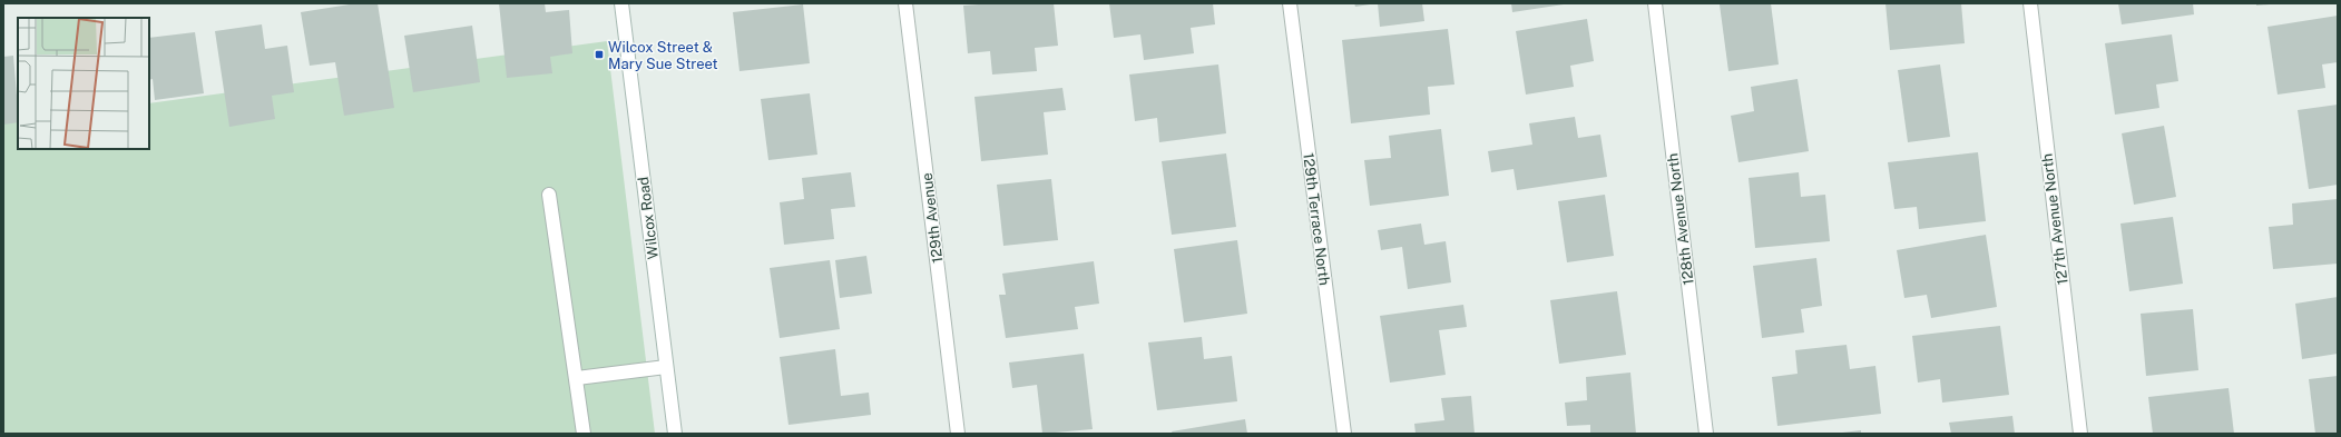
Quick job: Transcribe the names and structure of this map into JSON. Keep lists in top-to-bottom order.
{
  "streets": {
    "street": [
      "Wilcox Road",
      "129th Avenue",
      "129th Terrace North",
      "128th Avenue North",
      "127th Avenue North"
    ]
  },
  "places": {
    "transit": ["Wilcox Street & Mary Sue Street"]
  }
}
